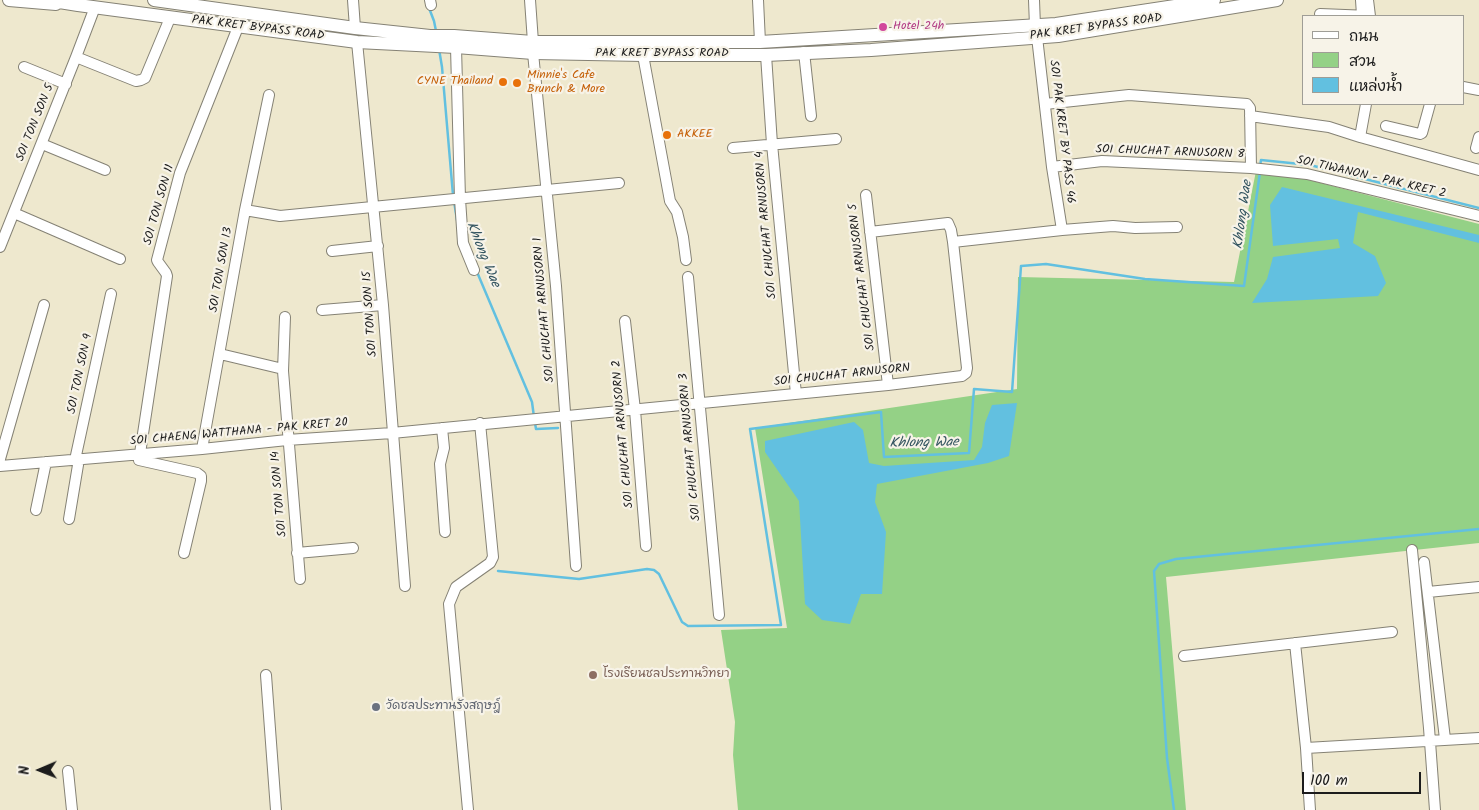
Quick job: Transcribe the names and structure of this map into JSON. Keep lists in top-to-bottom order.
{
  "streets": {
    "main road": ["PAK KRET BYPASS ROAD"],
    "street": [
      "SOI TON SON 5",
      "SOI PAK KRET BY PASS 46",
      "SOI CHUCHAT ARNUSORN 8",
      "SOI TIWANON - PAK KRET 2",
      "SOI TON SON 11",
      "SOI CHUCHAT ARNUSORN 4",
      "SOI TON SON 13",
      "SOI CHUCHAT ARNUSORN 5",
      "SOI CHUCHAT ARNUSORN 1",
      "SOI TON SON 15",
      "SOI TON SON 9",
      "SOI CHUCHAT ARNUSORN",
      "SOI CHAENG WATTHANA - PAK KRET 20",
      "SOI CHUCHAT ARNUSORN 2",
      "SOI CHUCHAT ARNUSORN 3",
      "SOI TON SON 14"
    ]
  },
  "crossings": [
    ["PAK KRET BYPASS ROAD", "SOI TON SON 5"],
    ["PAK KRET BYPASS ROAD", "SOI PAK KRET BY PASS 46"],
    ["PAK KRET BYPASS ROAD", "SOI TON SON 11"],
    ["PAK KRET BYPASS ROAD", "SOI CHUCHAT ARNUSORN 4"],
    ["PAK KRET BYPASS ROAD", "SOI CHUCHAT ARNUSORN 1"],
    ["PAK KRET BYPASS ROAD", "SOI TON SON 15"],
    ["SOI PAK KRET BY PASS 46", "SOI CHUCHAT ARNUSORN 8"],
    ["SOI CHUCHAT ARNUSORN 8", "SOI TIWANON - PAK KRET 2"],
    ["SOI TON SON 11", "SOI CHAENG WATTHANA - PAK KRET 20"],
    ["SOI CHUCHAT ARNUSORN 4", "SOI CHUCHAT ARNUSORN"],
    ["SOI TON SON 13", "SOI CHAENG WATTHANA - PAK KRET 20"],
    ["SOI CHUCHAT ARNUSORN 5", "SOI CHUCHAT ARNUSORN"],
    ["SOI CHUCHAT ARNUSORN 1", "SOI CHUCHAT ARNUSORN"],
    ["SOI TON SON 15", "SOI CHAENG WATTHANA - PAK KRET 20"],
    ["SOI TON SON 9", "SOI CHAENG WATTHANA - PAK KRET 20"],
    ["SOI CHUCHAT ARNUSORN", "SOI CHAENG WATTHANA - PAK KRET 20"],
    ["SOI CHUCHAT ARNUSORN", "SOI CHUCHAT ARNUSORN 2"],
    ["SOI CHUCHAT ARNUSORN", "SOI CHUCHAT ARNUSORN 3"],
    ["SOI CHAENG WATTHANA - PAK KRET 20", "SOI TON SON 14"]
  ],
  "water": ["Khlong Wae"],
  "places": [
    "Hotel 24h",
    "CYNE Thailand",
    "Minnie's Cafe Brunch & More",
    "AKKEE",
    "โรงเรียนชลประทานวิทยา",
    "วัดชลประทานรังสฤษฎ์"
  ],
  "legend": ["ถนน", "สวน", "แหล่งน้ำ"],
  "scale_bar": "100 m",
  "north": "left"
}
